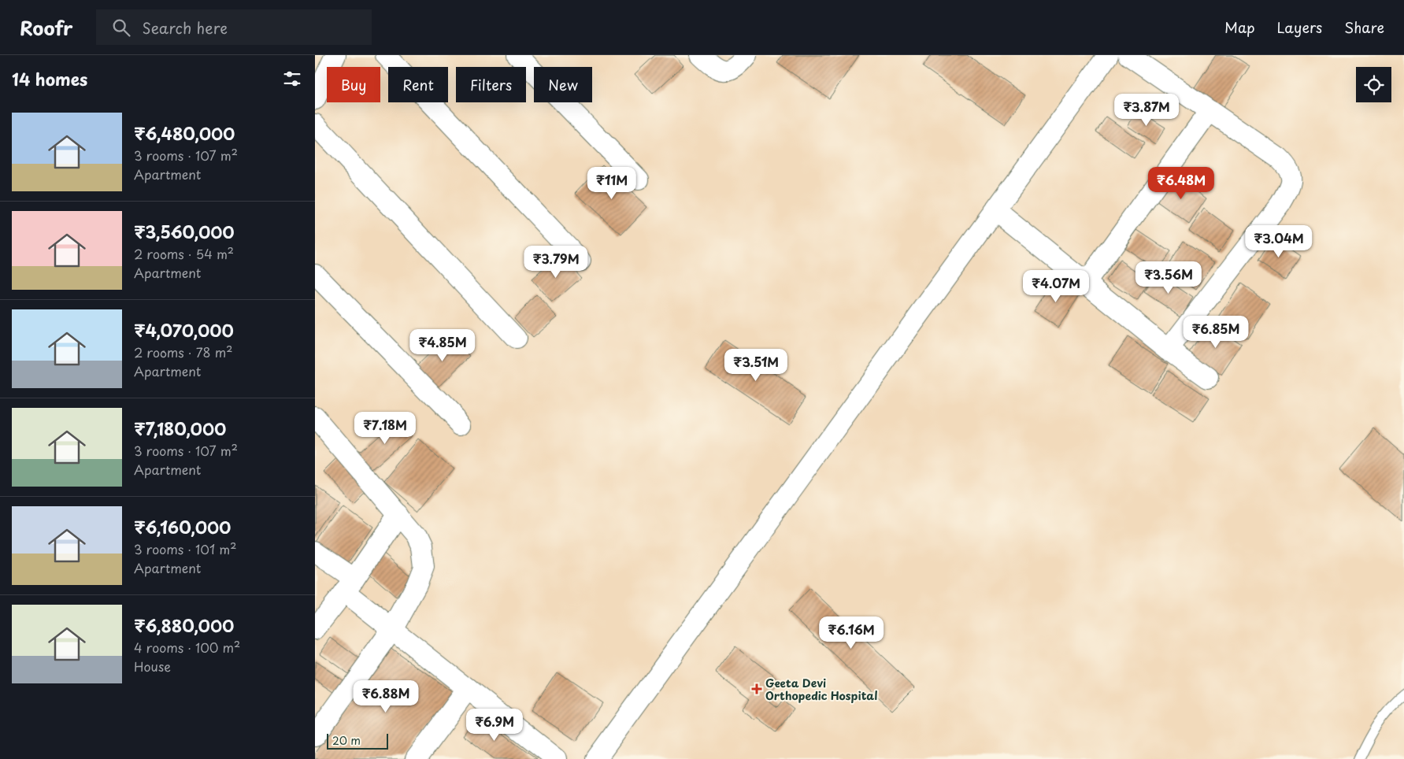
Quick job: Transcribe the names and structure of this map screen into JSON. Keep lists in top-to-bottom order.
{
  "places": {
    "health": ["Geeta Devi Orthopedic Hospital"]
  },
  "scale_bar": "20 m",
  "page": {
    "header": "Roofr",
    "search": "Search here",
    "nav": ["Map", "Layers", "Share"],
    "heading": "14 homes",
    "chip": [
      "Buy",
      "Rent",
      "Filters",
      "New"
    ],
    "price": [
      "₹3.87M",
      "₹11M",
      "₹6.48M",
      "₹3.04M",
      "₹3.79M",
      "₹3.56M",
      "₹4.07M",
      "₹6.85M",
      "₹4.85M",
      "₹3.51M",
      "₹7.18M",
      "₹6.16M",
      "₹6.88M",
      "₹6.9M"
    ],
    "list": [
      {
        "name": "₹6,480,000",
        "note": "3 rooms · 107 m² · Apartment"
      },
      {
        "name": "₹3,560,000",
        "note": "2 rooms · 54 m² · Apartment"
      },
      {
        "name": "₹4,070,000",
        "note": "2 rooms · 78 m² · Apartment"
      },
      {
        "name": "₹7,180,000",
        "note": "3 rooms · 107 m² · Apartment"
      },
      {
        "name": "₹6,160,000",
        "note": "3 rooms · 101 m² · Apartment"
      },
      {
        "name": "₹6,880,000",
        "note": "4 rooms · 100 m² · House"
      }
    ],
    "scale": "20 m"
  }
}
